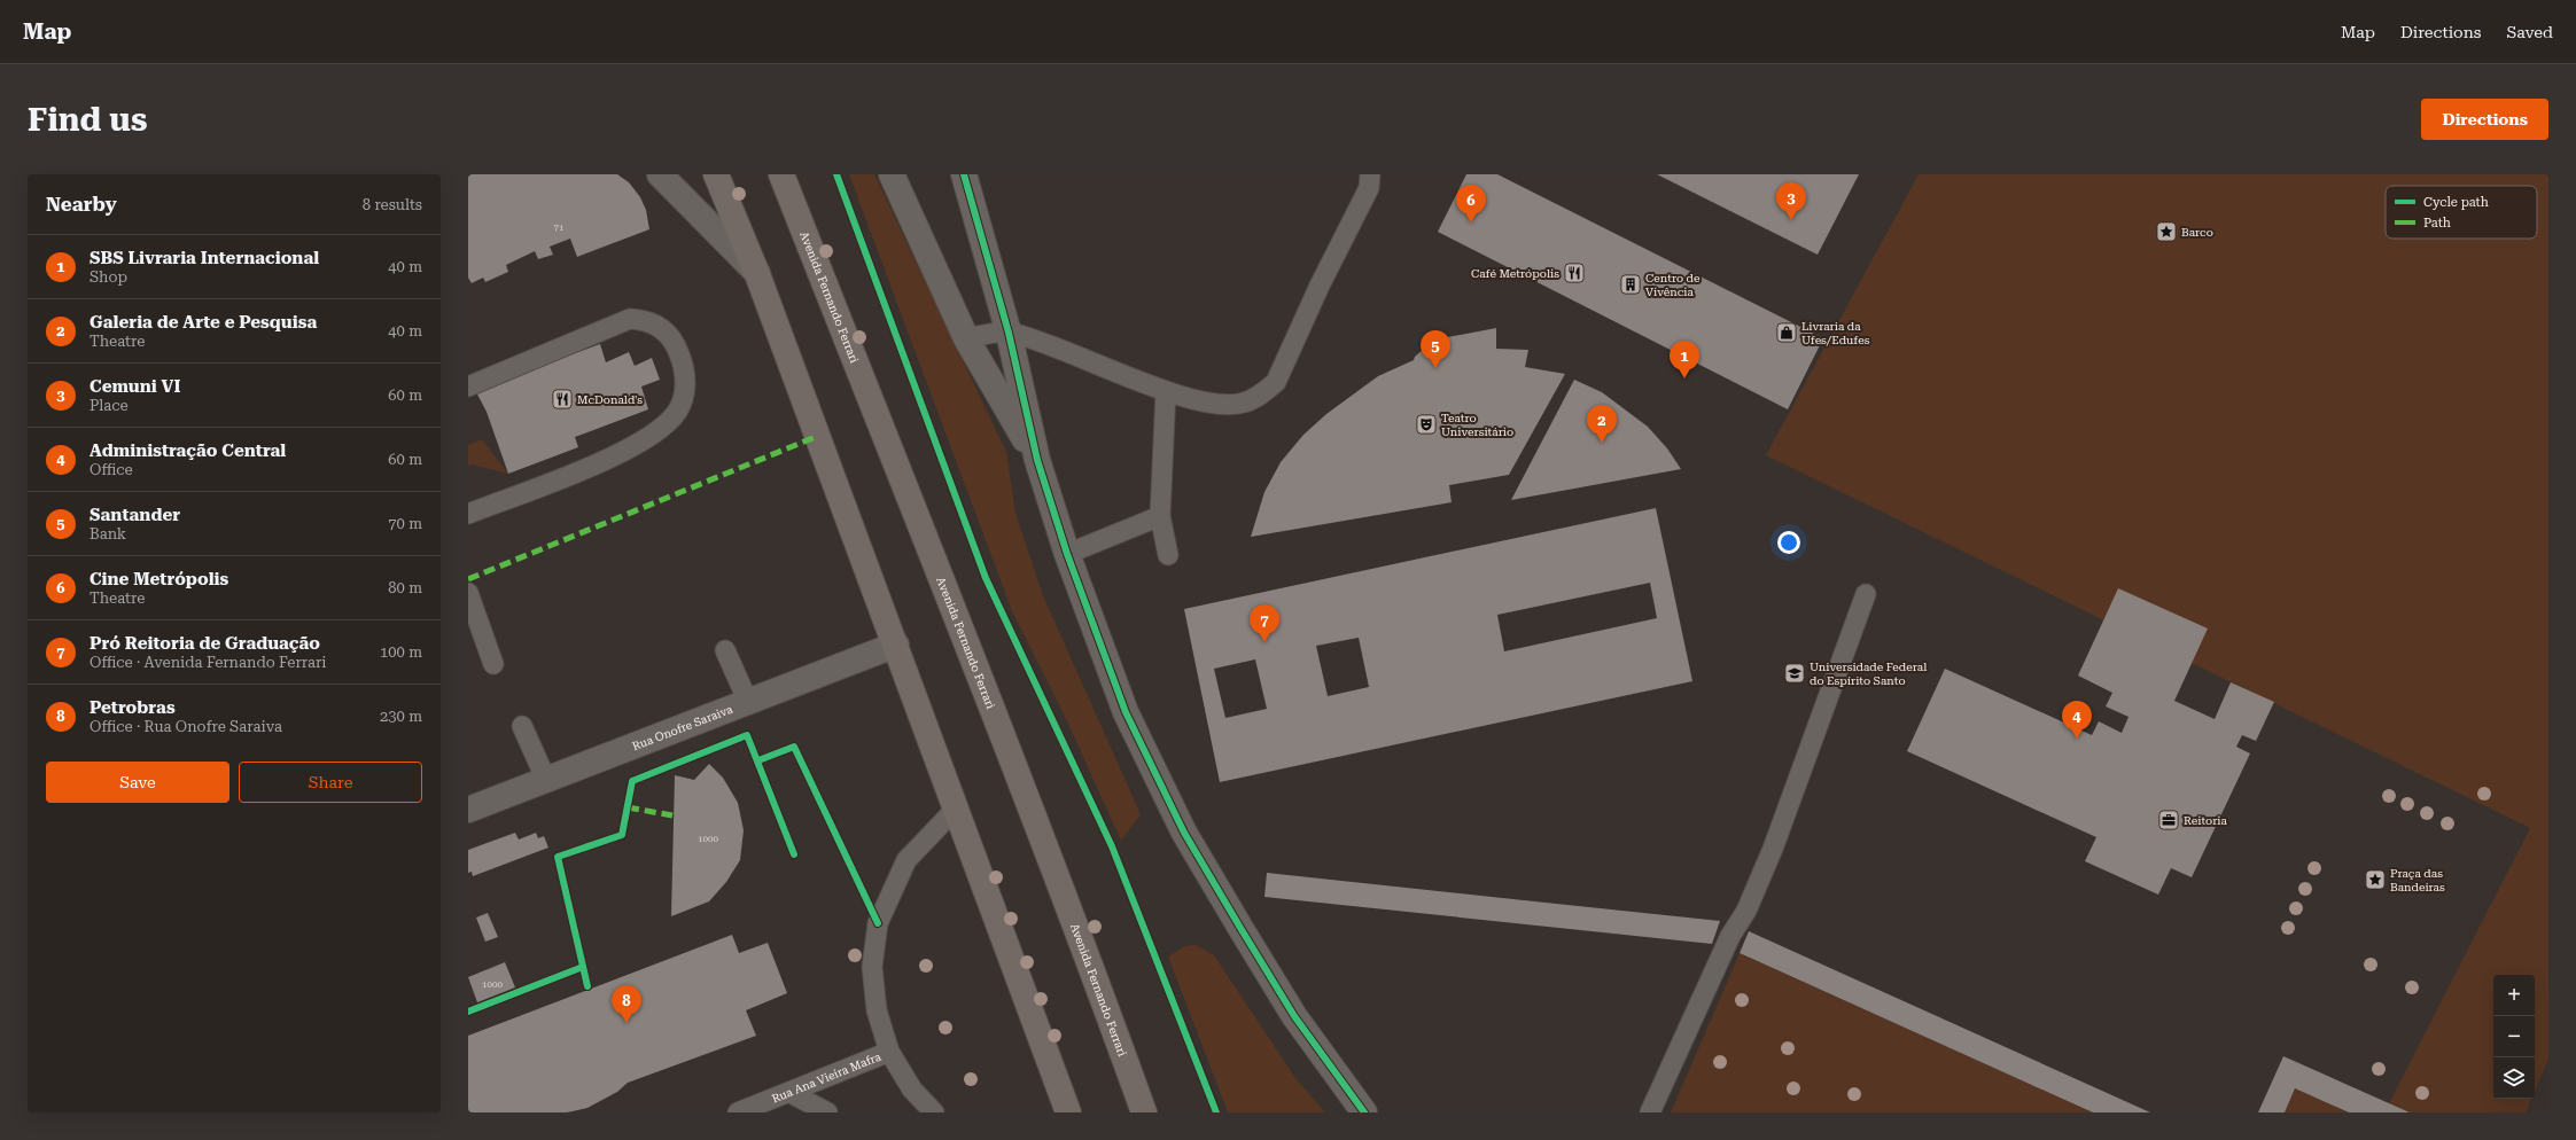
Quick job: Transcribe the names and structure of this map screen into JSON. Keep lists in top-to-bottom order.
{
  "streets": {
    "main road": ["Avenida Fernando Ferrari"],
    "street": ["Rua Onofre Saraiva"],
    "lane": ["Rua Ana Vieira Mafra"]
  },
  "places": {
    "place": ["Barco", "Praça das Bandeiras"],
    "restaurant": ["Café Metrópolis", "McDonald's"],
    "building": ["Centro de Vivência"],
    "shop": ["Livraria da Ufes/Edufes"],
    "theatre": ["Teatro Universitário"],
    "school or university": ["Universidade Federal do Espírito Santo"],
    "office": ["Reitoria"]
  },
  "house_numbers": ["71", "1000", "1000"],
  "legend": ["Cycle path", "Path"],
  "page": {
    "header": "Map",
    "nav": ["Map", "Directions", "Saved"],
    "buttons": [
      "Directions",
      ["Save", "Share"]
    ],
    "title": "Find us",
    "heading": ["Nearby", "8 results"],
    "pins": [
      "3",
      "6",
      "5",
      "1",
      "2",
      "7",
      "4",
      "8"
    ],
    "list": [
      {
        "mark": "1",
        "name": "SBS Livraria Internacional",
        "note": "Shop",
        "value": "40 m"
      },
      {
        "mark": "2",
        "name": "Galeria de Arte e Pesquisa",
        "note": "Theatre",
        "value": "40 m"
      },
      {
        "mark": "3",
        "name": "Cemuni VI",
        "note": "Place",
        "value": "60 m"
      },
      {
        "mark": "4",
        "name": "Administração Central",
        "note": "Office",
        "value": "60 m"
      },
      {
        "mark": "5",
        "name": "Santander",
        "note": "Bank",
        "value": "70 m"
      },
      {
        "mark": "6",
        "name": "Cine Metrópolis",
        "note": "Theatre",
        "value": "80 m"
      },
      {
        "mark": "7",
        "name": "Pró Reitoria de Graduação",
        "note": "Office · Avenida Fernando Ferrari",
        "value": "100 m"
      },
      {
        "mark": "8",
        "name": "Petrobras",
        "note": "Office · Rua Onofre Saraiva",
        "value": "230 m"
      }
    ],
    "map_buttons": ["+", "−"]
  }
}
